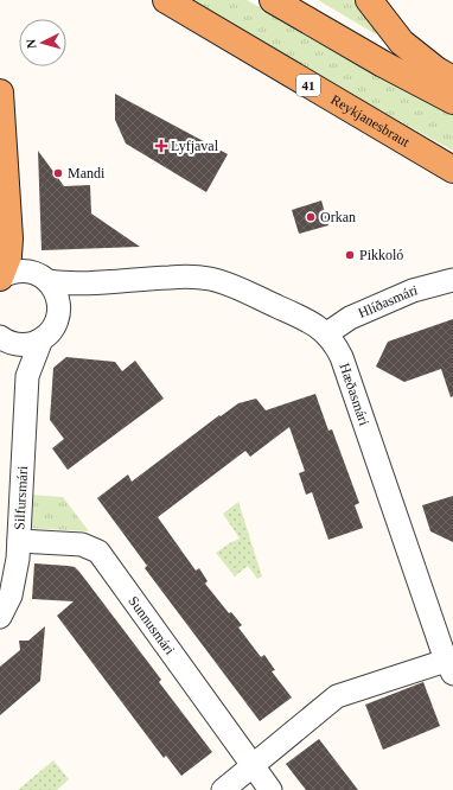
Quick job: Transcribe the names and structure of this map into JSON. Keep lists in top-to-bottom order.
{
  "streets": {
    "highway": ["41", "Reykjanesbraut"],
    "street": [
      "Hlíðasmári",
      "Hæðasmári",
      "Silfursmári",
      "Sunnusmári"
    ]
  },
  "crossings": [
    ["Hlíðasmári", "Hæðasmári"],
    ["Hæðasmári", "Silfursmári"],
    ["Silfursmári", "Sunnusmári"]
  ],
  "places": {
    "health": ["Lyfjaval"],
    "other": ["Mandi", "Orkan", "Pikkoló"]
  },
  "north": "left"
}
